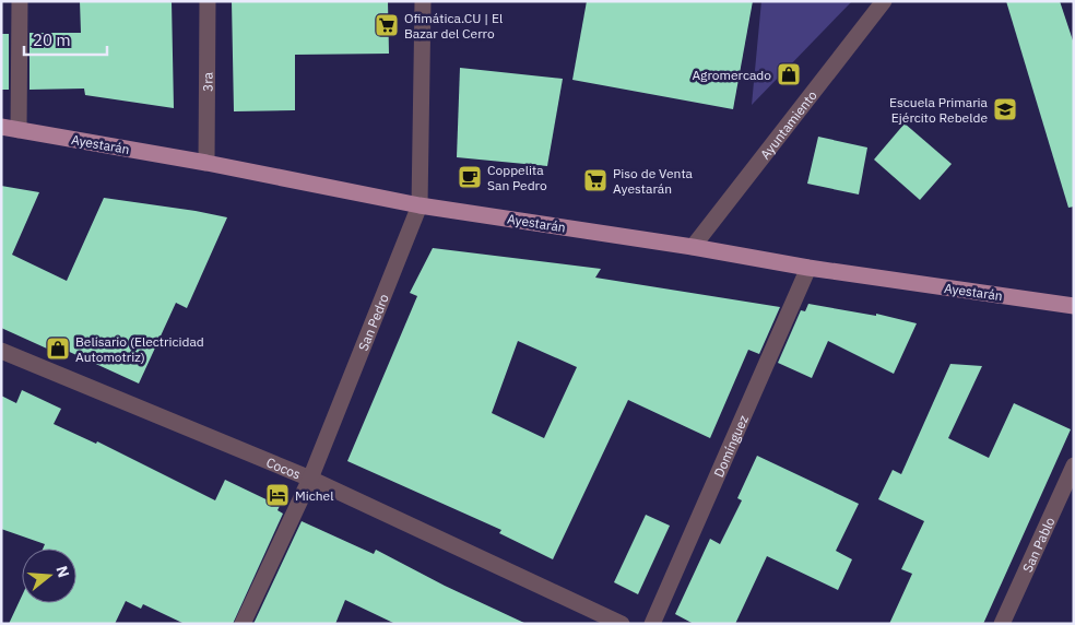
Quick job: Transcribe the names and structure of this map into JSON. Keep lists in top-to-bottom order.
{
  "streets": {
    "main road": ["Ayestarán"],
    "street": [
      "3ra",
      "Ayuntamiento",
      "San Pedro",
      "Domínguez",
      "Cocos",
      "San Pablo"
    ]
  },
  "crossings": [
    ["3ra", "Ayestarán"],
    ["Ayuntamiento", "Ayestarán"],
    ["Ayestarán", "San Pedro"],
    ["Ayestarán", "Domínguez"],
    ["San Pedro", "Cocos"]
  ],
  "places": {
    "supermarket": ["Ofimática.CU | El Bazar del Cerro", "Piso de Venta Ayestarán"],
    "shop": ["Agromercado", "Belisario (Electricidad Automotriz)"],
    "school or university": ["Escuela Primaria Ejército Rebelde"],
    "cafe": ["Coppelita San Pedro"],
    "hotel": ["Michel"]
  },
  "scale_bar": "20 m",
  "north": "right"
}
